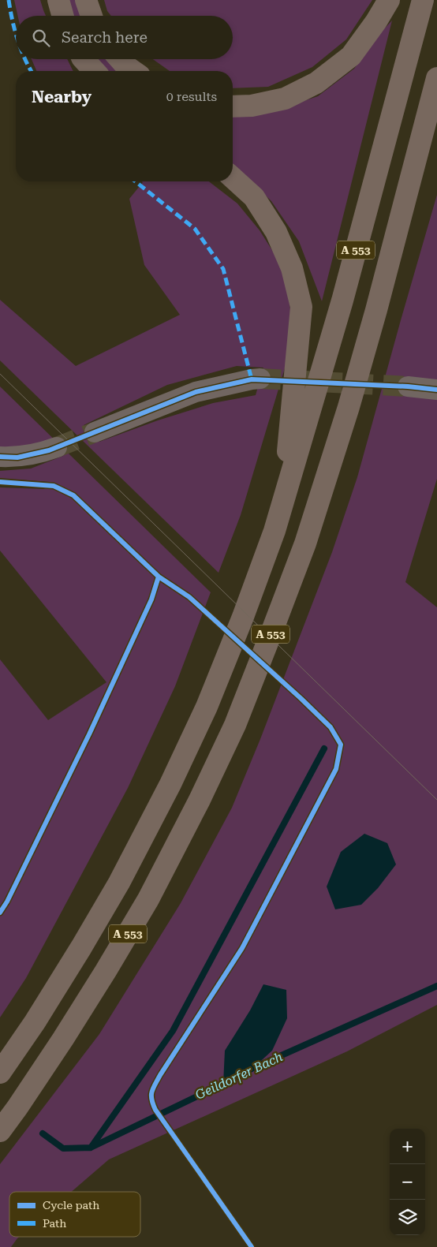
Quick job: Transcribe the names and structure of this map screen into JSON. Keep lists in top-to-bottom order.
{
  "streets": {
    "highway": ["A 553"]
  },
  "water": ["Geildorfer Bach"],
  "legend": ["Cycle path", "Path"],
  "page": {
    "search": "Search here",
    "heading": ["Nearby", "0 results"],
    "map_buttons": ["+", "−"]
  }
}
